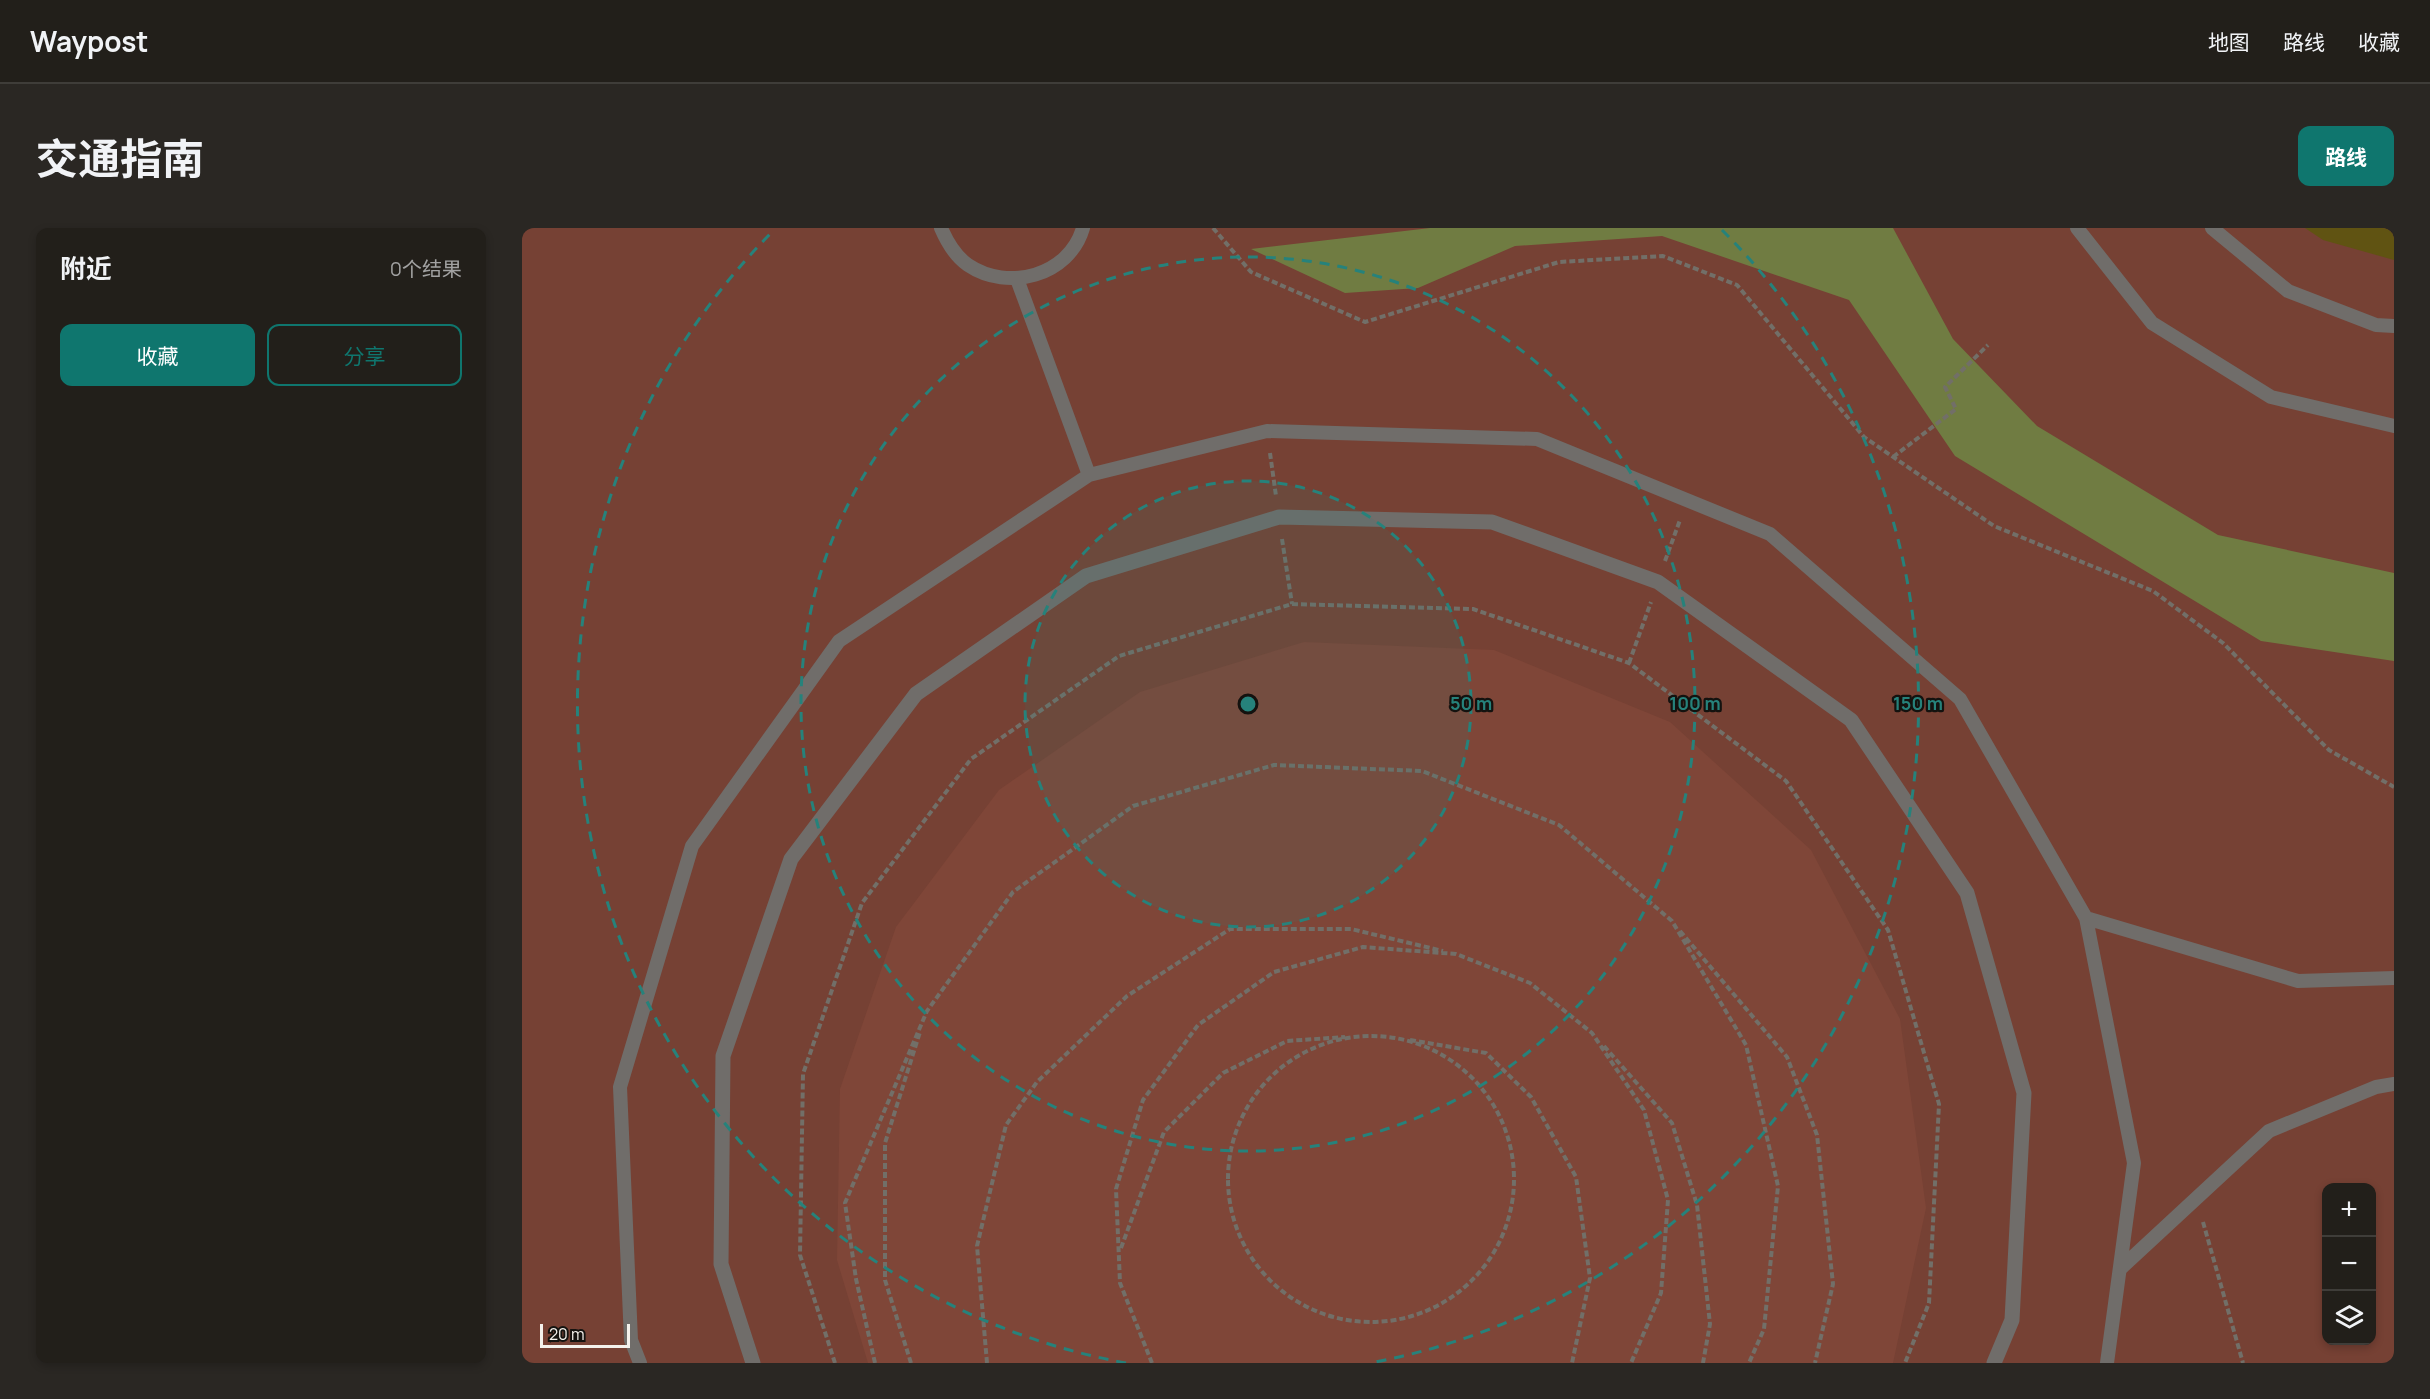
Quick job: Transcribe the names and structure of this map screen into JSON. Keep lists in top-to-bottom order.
{
  "scale_bar": "20 m",
  "page": {
    "header": "Waypost",
    "nav": ["地图", "路线", "收藏"],
    "title": "交通指南",
    "buttons": [
      "路线",
      ["收藏", "分享"]
    ],
    "heading": ["附近", "0个结果"],
    "map_buttons": ["+", "−"],
    "scale": "20 m"
  },
  "rings": ["50 m", "100 m", "150 m"]
}
